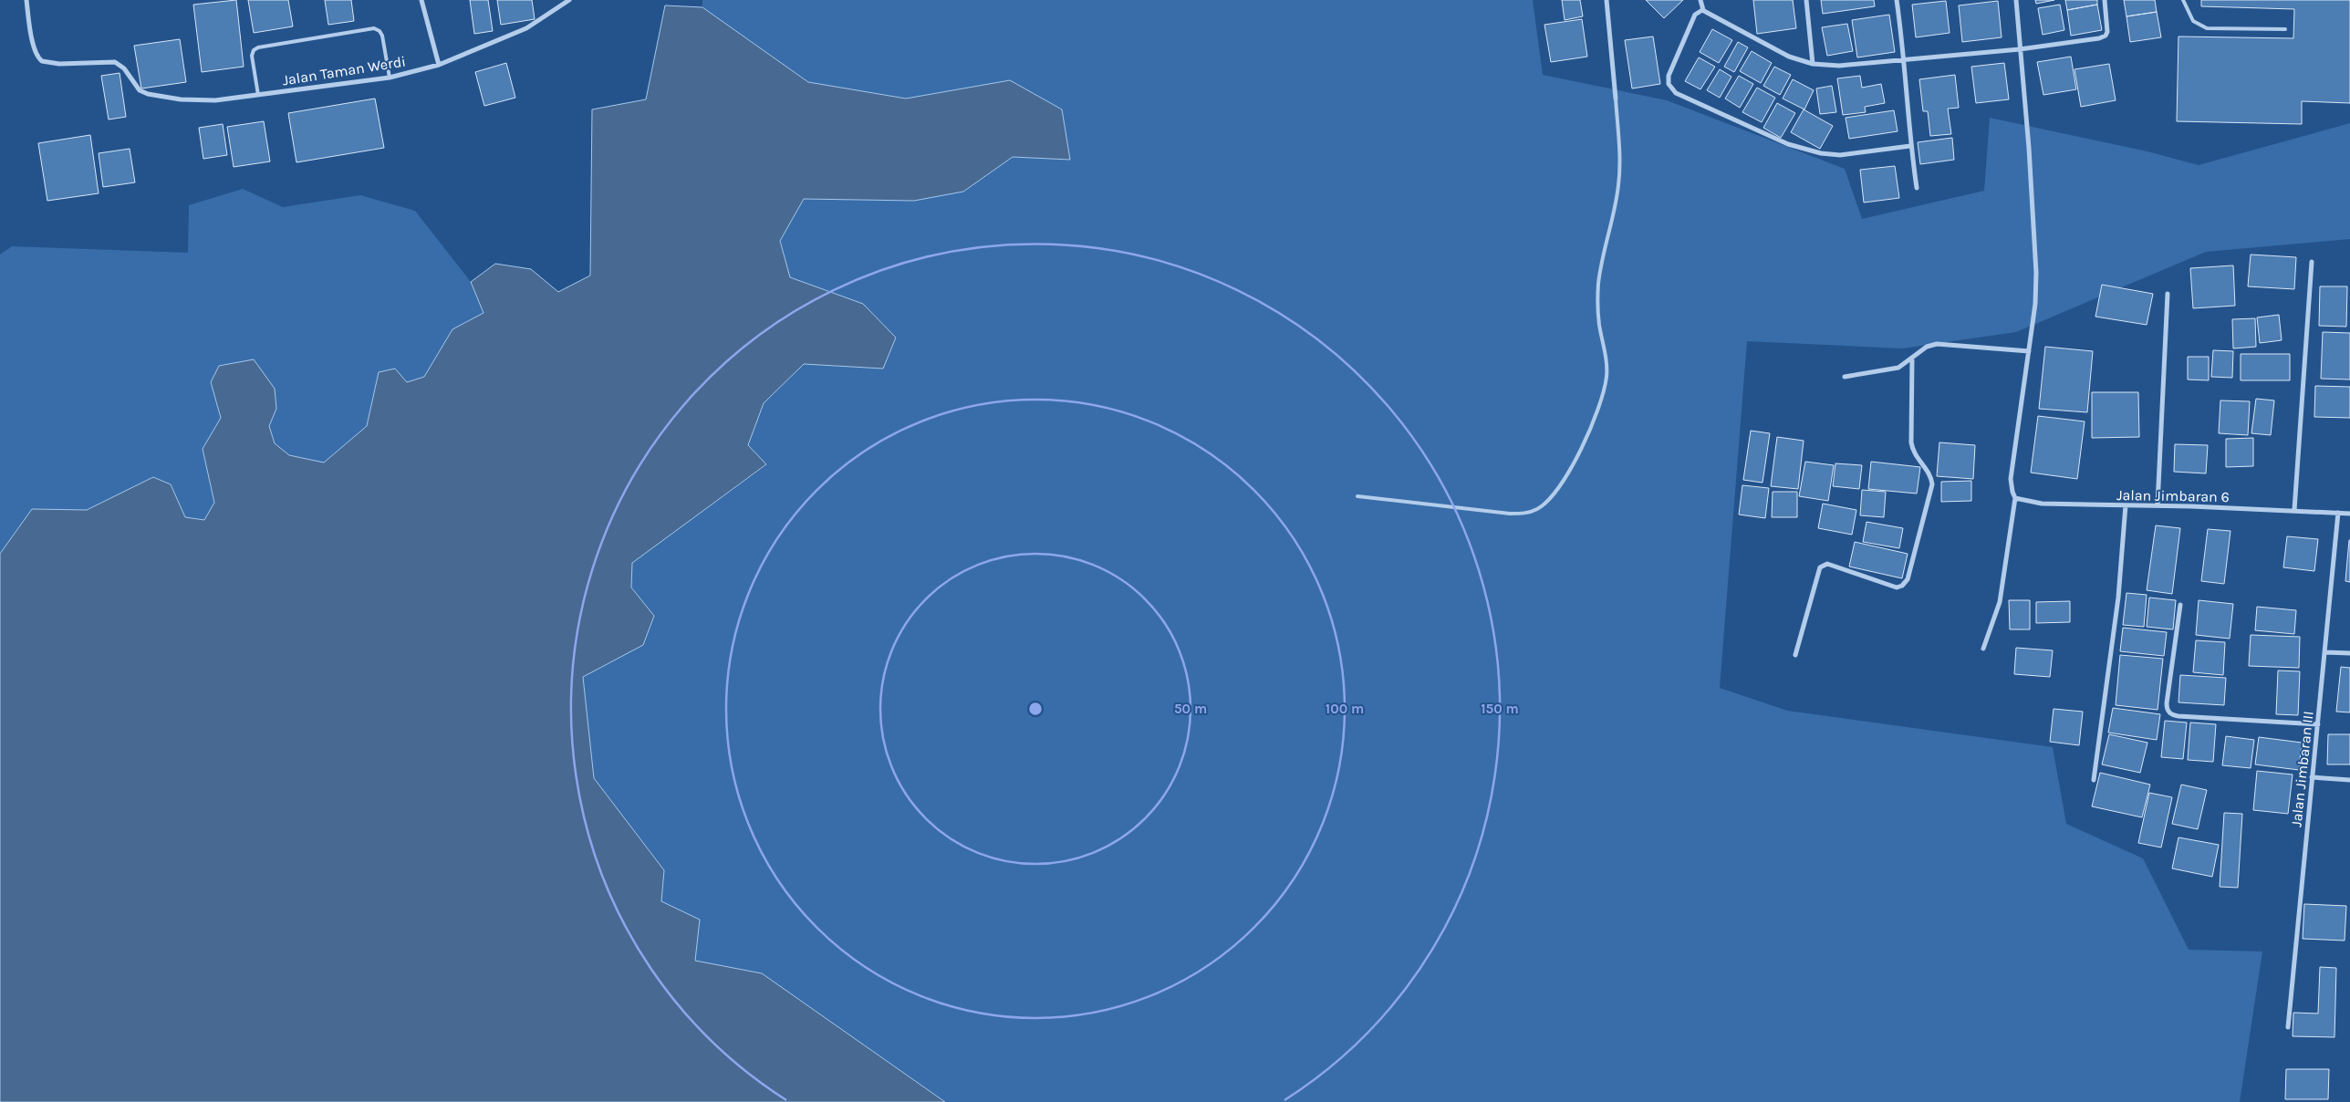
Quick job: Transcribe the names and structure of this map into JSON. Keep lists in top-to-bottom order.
{
  "streets": {
    "street": ["Jalan Taman Werdi", "Jalan Jimbaran 6", "Jalan Jimbaran III"]
  },
  "crossings": [
    ["Jalan Jimbaran 6", "Jalan Jimbaran III"]
  ],
  "rings": ["50 m", "100 m", "150 m"]
}
